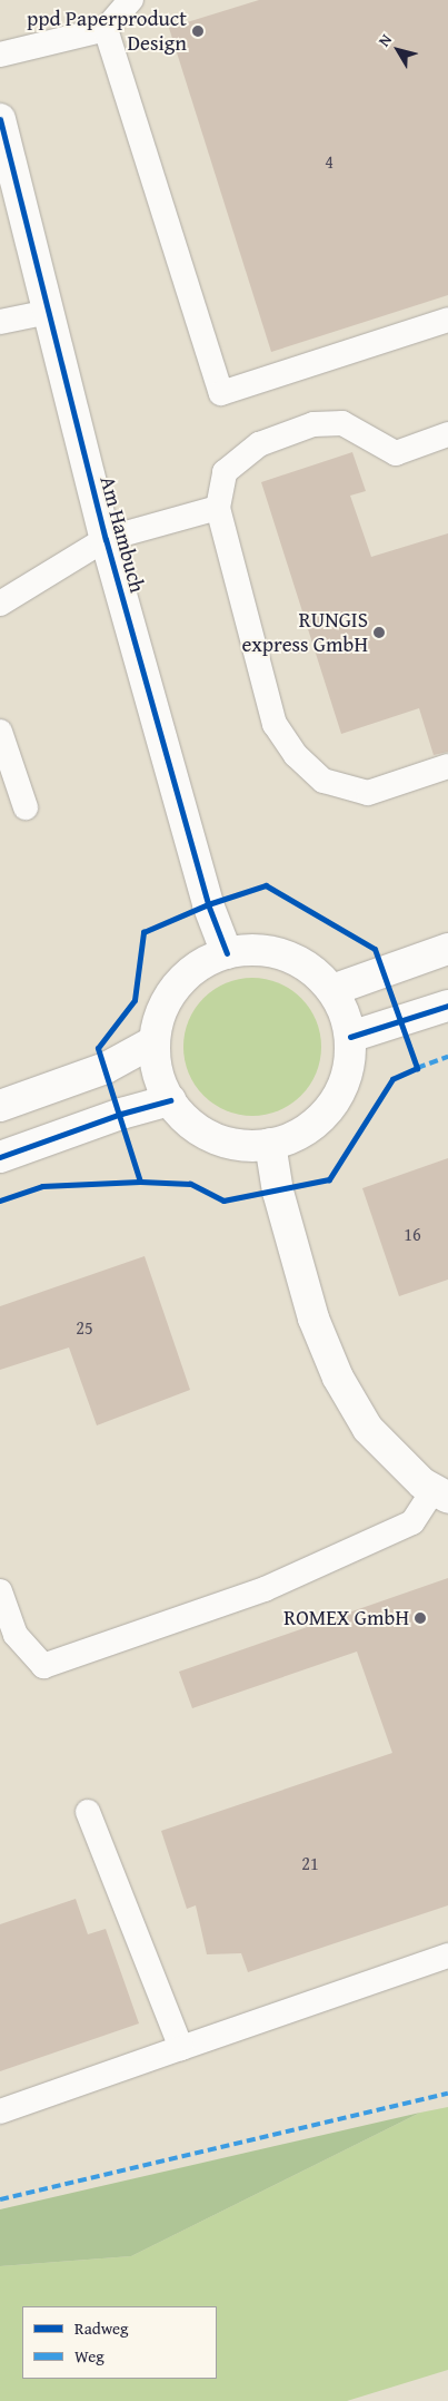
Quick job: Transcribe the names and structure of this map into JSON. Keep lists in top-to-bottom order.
{
  "streets": {
    "street": ["Am Hambuch"]
  },
  "places": ["ppd Paperproduct Design", "RUNGIS express GmbH", "ROMEX GmbH"],
  "house_numbers": [
    "4",
    "16",
    "25",
    "21"
  ],
  "legend": ["Radweg", "Weg"],
  "north": "top left"
}
